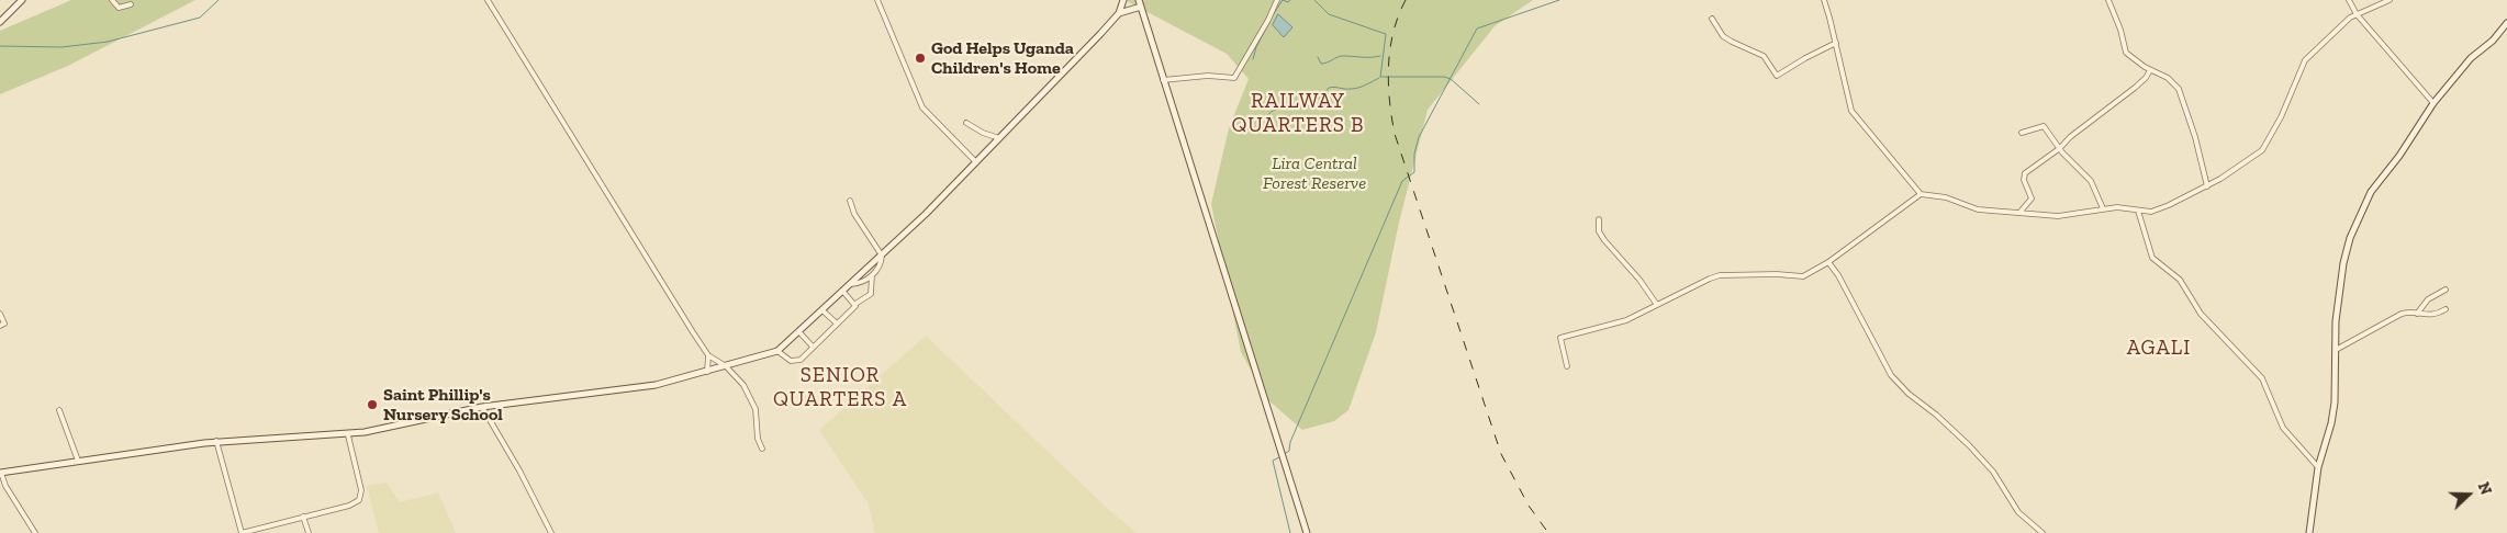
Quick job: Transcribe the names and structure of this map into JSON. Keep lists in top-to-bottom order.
{
  "districts": ["RAILWAY QUARTERS B", "AGALI", "SENIOR QUARTERS A"],
  "parks": ["Lira Central Forest Reserve"],
  "places": ["God Helps Uganda Children's Home", "Saint Phillip's Nursery School"],
  "north": "right"
}
